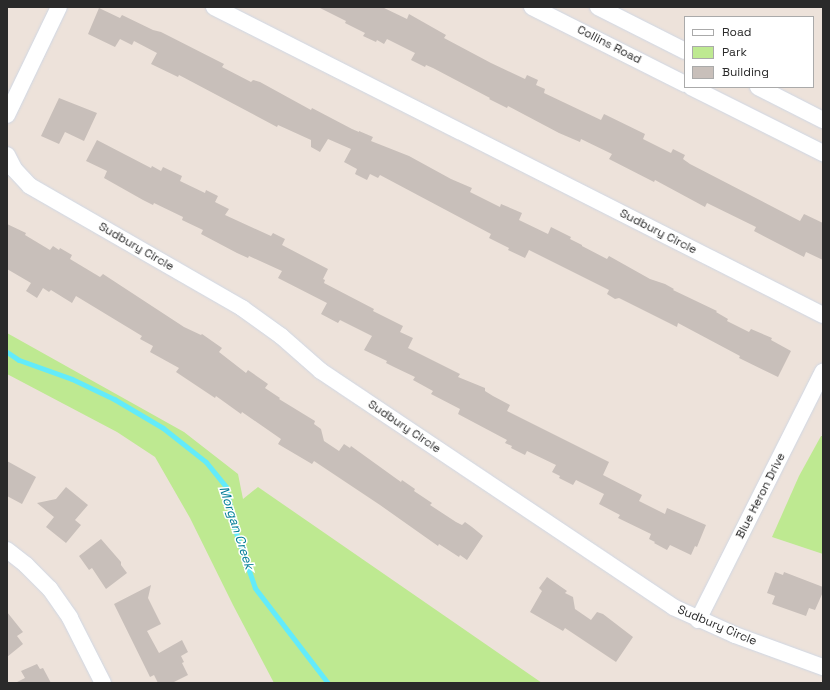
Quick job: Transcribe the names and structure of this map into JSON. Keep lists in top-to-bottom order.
{
  "streets": {
    "street": ["Collins Road", "Sudbury Circle", "Blue Heron Drive"]
  },
  "crossings": [
    ["Sudbury Circle", "Blue Heron Drive"]
  ],
  "water": ["Morgan Creek"],
  "legend": ["Road", "Park", "Building"]
}
